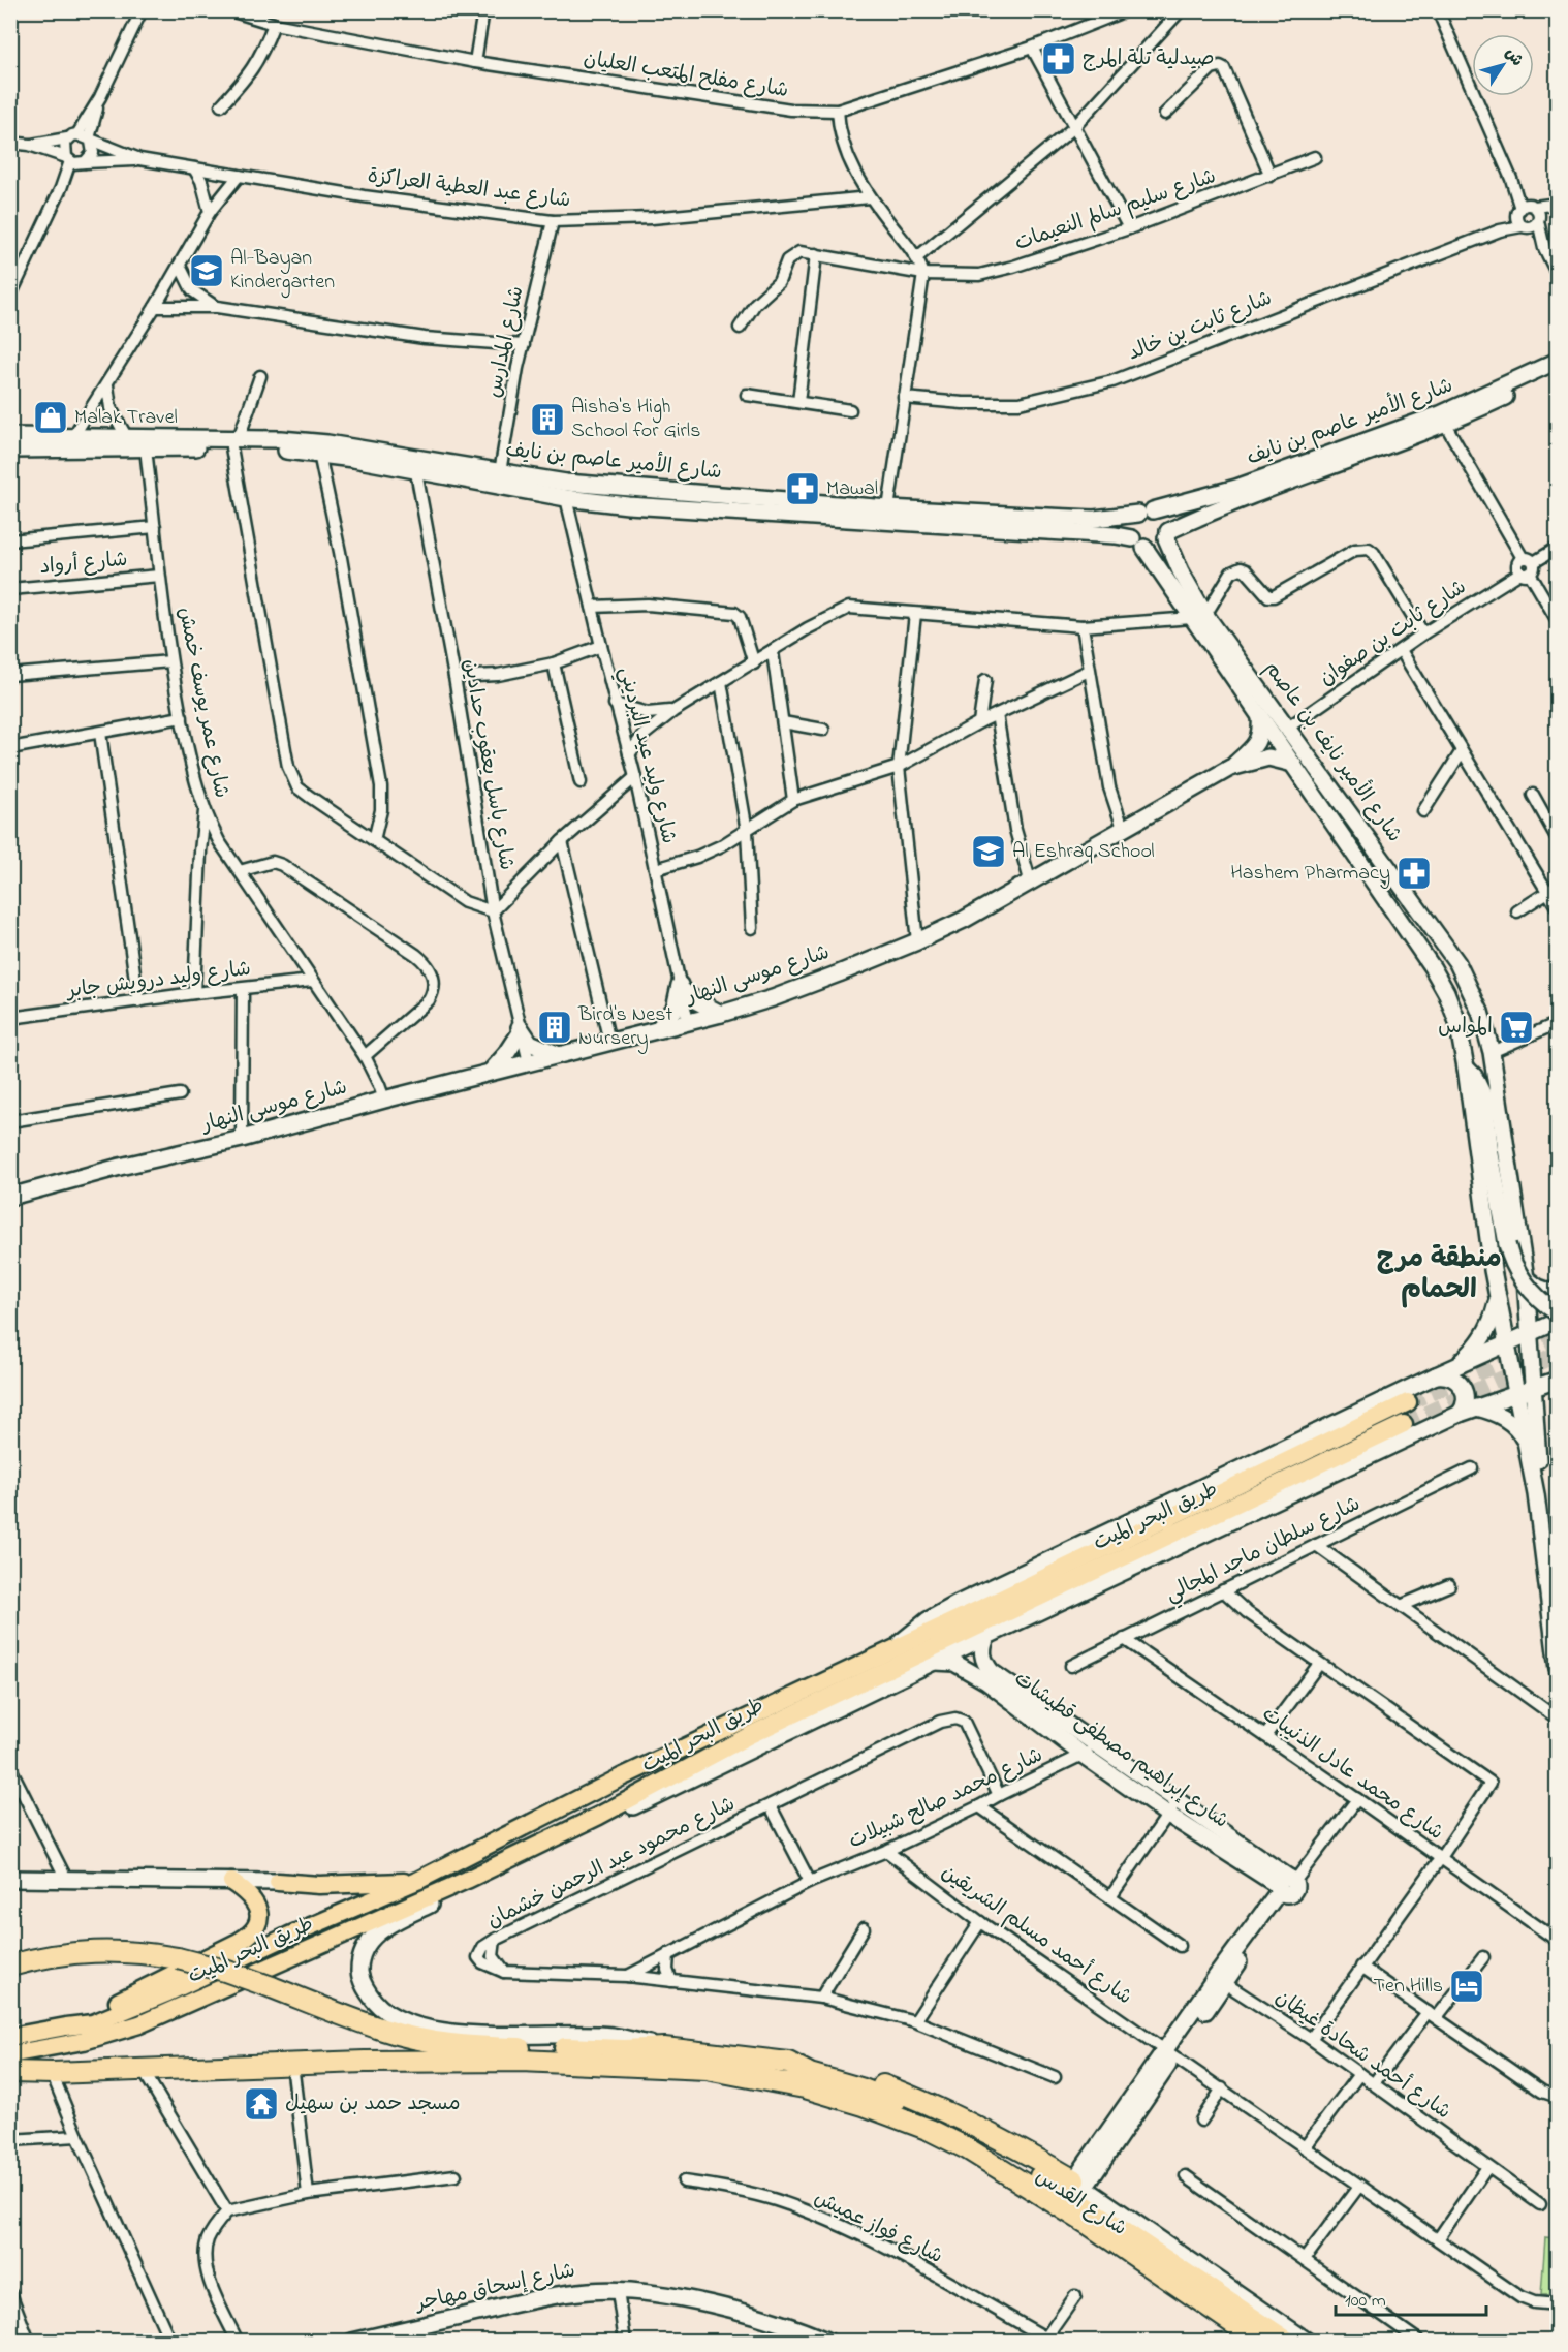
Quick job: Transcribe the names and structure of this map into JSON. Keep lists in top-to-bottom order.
{
  "streets": {
    "highway": ["شارع القدس"],
    "main road": ["طريق البحر الميت"],
    "street": [
      "شارع مفلح المتعب العليان",
      "شارع عبد العطية العراكزة",
      "شارع سليم سالم النعيمات",
      "شارع ثابت بن خالد",
      "شارع المدارس",
      "شارع الأمير عاصم بن نايف",
      "شارع أرواد",
      "شارع ثابت بن صفوان",
      "شارع عمر يوسف خمش",
      "شارع الأمير نايف بن عاصم",
      "شارع وليد عيد البرديني",
      "شارع باسل يعقوب حدادين",
      "شارع موسى النهار",
      "شارع وليد درويش جابر",
      "شارع سلطان ماجد المجالي",
      "شارع إبراهيم مصطفى قطيشات",
      "شارع محمد عادل الذنيبات",
      "شارع محمد صالح شبيلات",
      "شارع محمود عبد الرحمن خشمان",
      "شارع أحمد مسلم الشريقين",
      "شارع أحمد شحادة غيظان",
      "شارع فواز عميش",
      "شارع إسحاق مهاجر"
    ]
  },
  "crossings": [
    ["شارع عبد العطية العراكزة", "شارع المدارس"],
    ["شارع المدارس", "شارع الأمير عاصم بن نايف"],
    ["شارع الأمير عاصم بن نايف", "شارع عمر يوسف خمش"],
    ["شارع الأمير عاصم بن نايف", "شارع الأمير نايف بن عاصم"],
    ["شارع الأمير عاصم بن نايف", "شارع وليد عيد البرديني"],
    ["شارع الأمير عاصم بن نايف", "شارع باسل يعقوب حدادين"],
    ["شارع أرواد", "شارع عمر يوسف خمش"],
    ["شارع ثابت بن صفوان", "شارع الأمير نايف بن عاصم"],
    ["شارع عمر يوسف خمش", "شارع موسى النهار"],
    ["شارع عمر يوسف خمش", "شارع وليد درويش جابر"],
    ["شارع الأمير نايف بن عاصم", "شارع موسى النهار"],
    ["شارع الأمير نايف بن عاصم", "طريق البحر الميت"],
    ["شارع وليد عيد البرديني", "شارع موسى النهار"],
    ["شارع باسل يعقوب حدادين", "شارع موسى النهار"],
    ["طريق البحر الميت", "شارع إبراهيم مصطفى قطيشات"],
    ["شارع سلطان ماجد المجالي", "شارع محمد عادل الذنيبات"],
    ["شارع إبراهيم مصطفى قطيشات", "شارع محمد صالح شبيلات"],
    ["شارع محمد صالح شبيلات", "شارع محمود عبد الرحمن خشمان"],
    ["شارع محمد صالح شبيلات", "شارع أحمد مسلم الشريقين"]
  ],
  "districts": ["منطقة مرج الحمام"],
  "places": {
    "pharmacy": ["صيدلية تلة المرج", "Mawal", "Hashem Pharmacy"],
    "school or university": ["Al-Bayan Kindergarten", "Al Eshraq School"],
    "shop": ["Malak Travel"],
    "building": ["Aisha's High School for Girls", "Bird's Nest Nursery"],
    "supermarket": ["المواس"],
    "hotel": ["Ten Hills"],
    "temple": ["مسجد حمد بن سهيل"]
  },
  "scale_bar": "100 m",
  "north": "top right"
}
